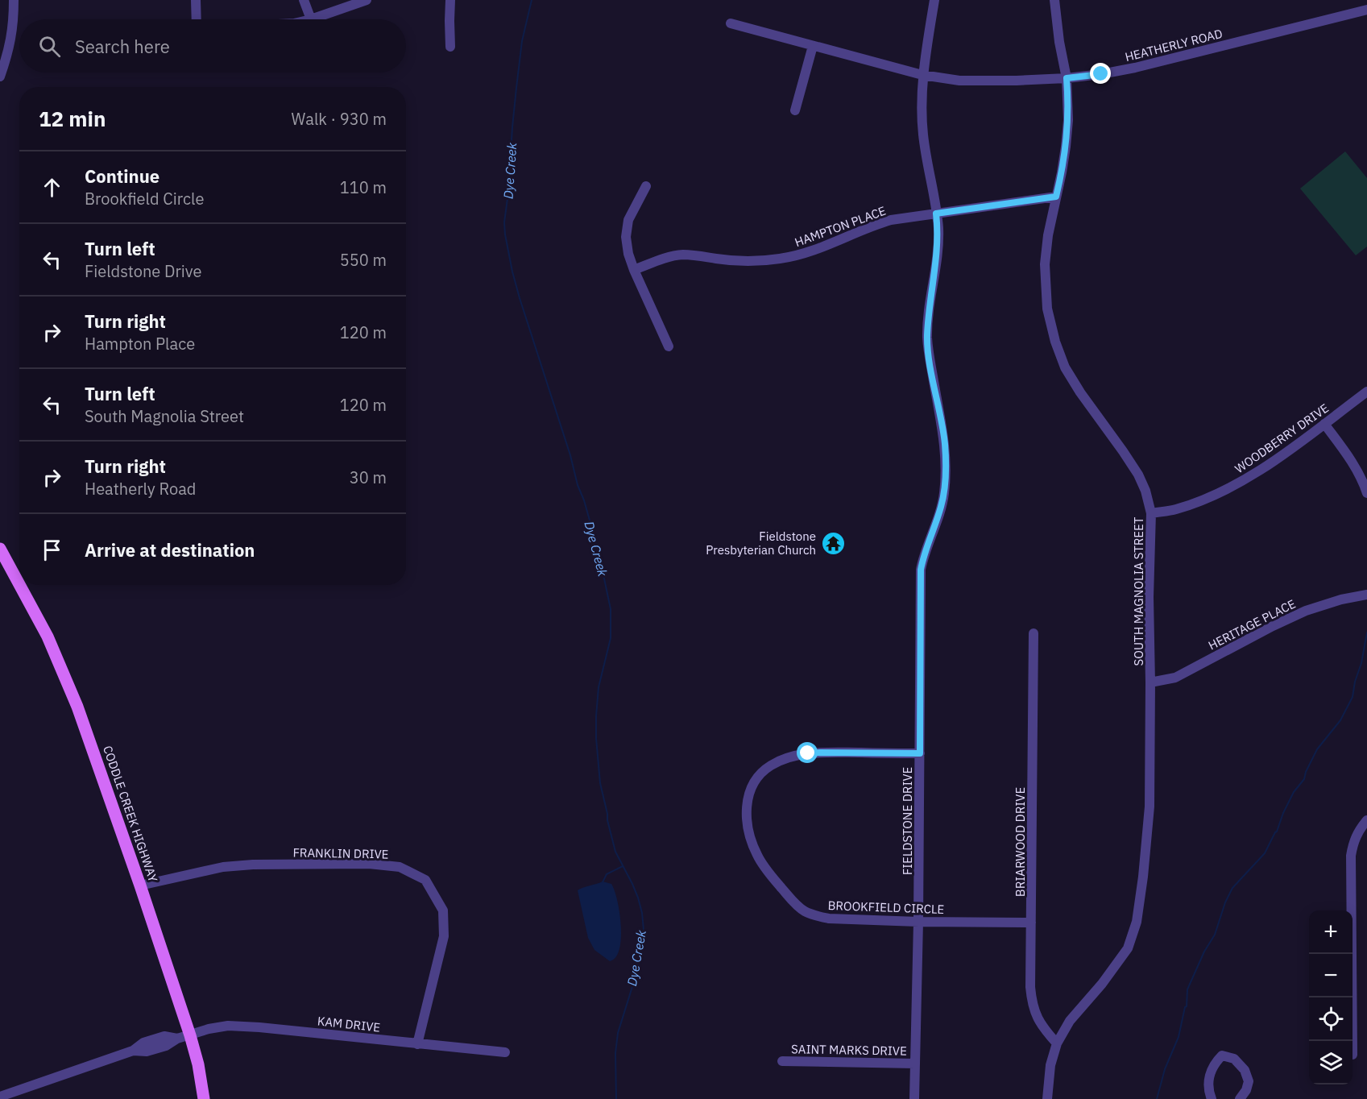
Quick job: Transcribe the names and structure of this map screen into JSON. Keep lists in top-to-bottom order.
{
  "streets": {
    "main road": ["CODDLE CREEK HIGHWAY"],
    "street": [
      "HEATHERLY ROAD",
      "HAMPTON PLACE",
      "WOODBERRY DRIVE",
      "SOUTH MAGNOLIA STREET",
      "HERITAGE PLACE",
      "FIELDSTONE DRIVE",
      "BRIARWOOD DRIVE",
      "FRANKLIN DRIVE",
      "BROOKFIELD CIRCLE",
      "KAM DRIVE",
      "SAINT MARKS DRIVE"
    ]
  },
  "crossings": [
    ["HEATHERLY ROAD", "SOUTH MAGNOLIA STREET"],
    ["HEATHERLY ROAD", "FIELDSTONE DRIVE"],
    ["HAMPTON PLACE", "SOUTH MAGNOLIA STREET"],
    ["HAMPTON PLACE", "FIELDSTONE DRIVE"],
    ["WOODBERRY DRIVE", "SOUTH MAGNOLIA STREET"],
    ["SOUTH MAGNOLIA STREET", "HERITAGE PLACE"],
    ["SOUTH MAGNOLIA STREET", "BRIARWOOD DRIVE"],
    ["CODDLE CREEK HIGHWAY", "FRANKLIN DRIVE"],
    ["CODDLE CREEK HIGHWAY", "KAM DRIVE"],
    ["FIELDSTONE DRIVE", "BROOKFIELD CIRCLE"],
    ["FIELDSTONE DRIVE", "SAINT MARKS DRIVE"],
    ["BRIARWOOD DRIVE", "BROOKFIELD CIRCLE"],
    ["FRANKLIN DRIVE", "KAM DRIVE"]
  ],
  "water": ["Dye Creek"],
  "places": {
    "temple": ["Fieldstone Presbyterian Church"]
  },
  "page": {
    "search": "Search here",
    "heading": ["12 min", "Walk · 930 m"],
    "list": [
      ["Continue", "Brookfield Circle", "110 m"],
      ["Turn left", "Fieldstone Drive", "550 m"],
      ["Turn right", "Hampton Place", "120 m"],
      ["Turn left", "South Magnolia Street", "120 m"],
      ["Turn right", "Heatherly Road", "30 m"],
      "Arrive at destination"
    ],
    "map_buttons": ["+", "−"]
  }
}
